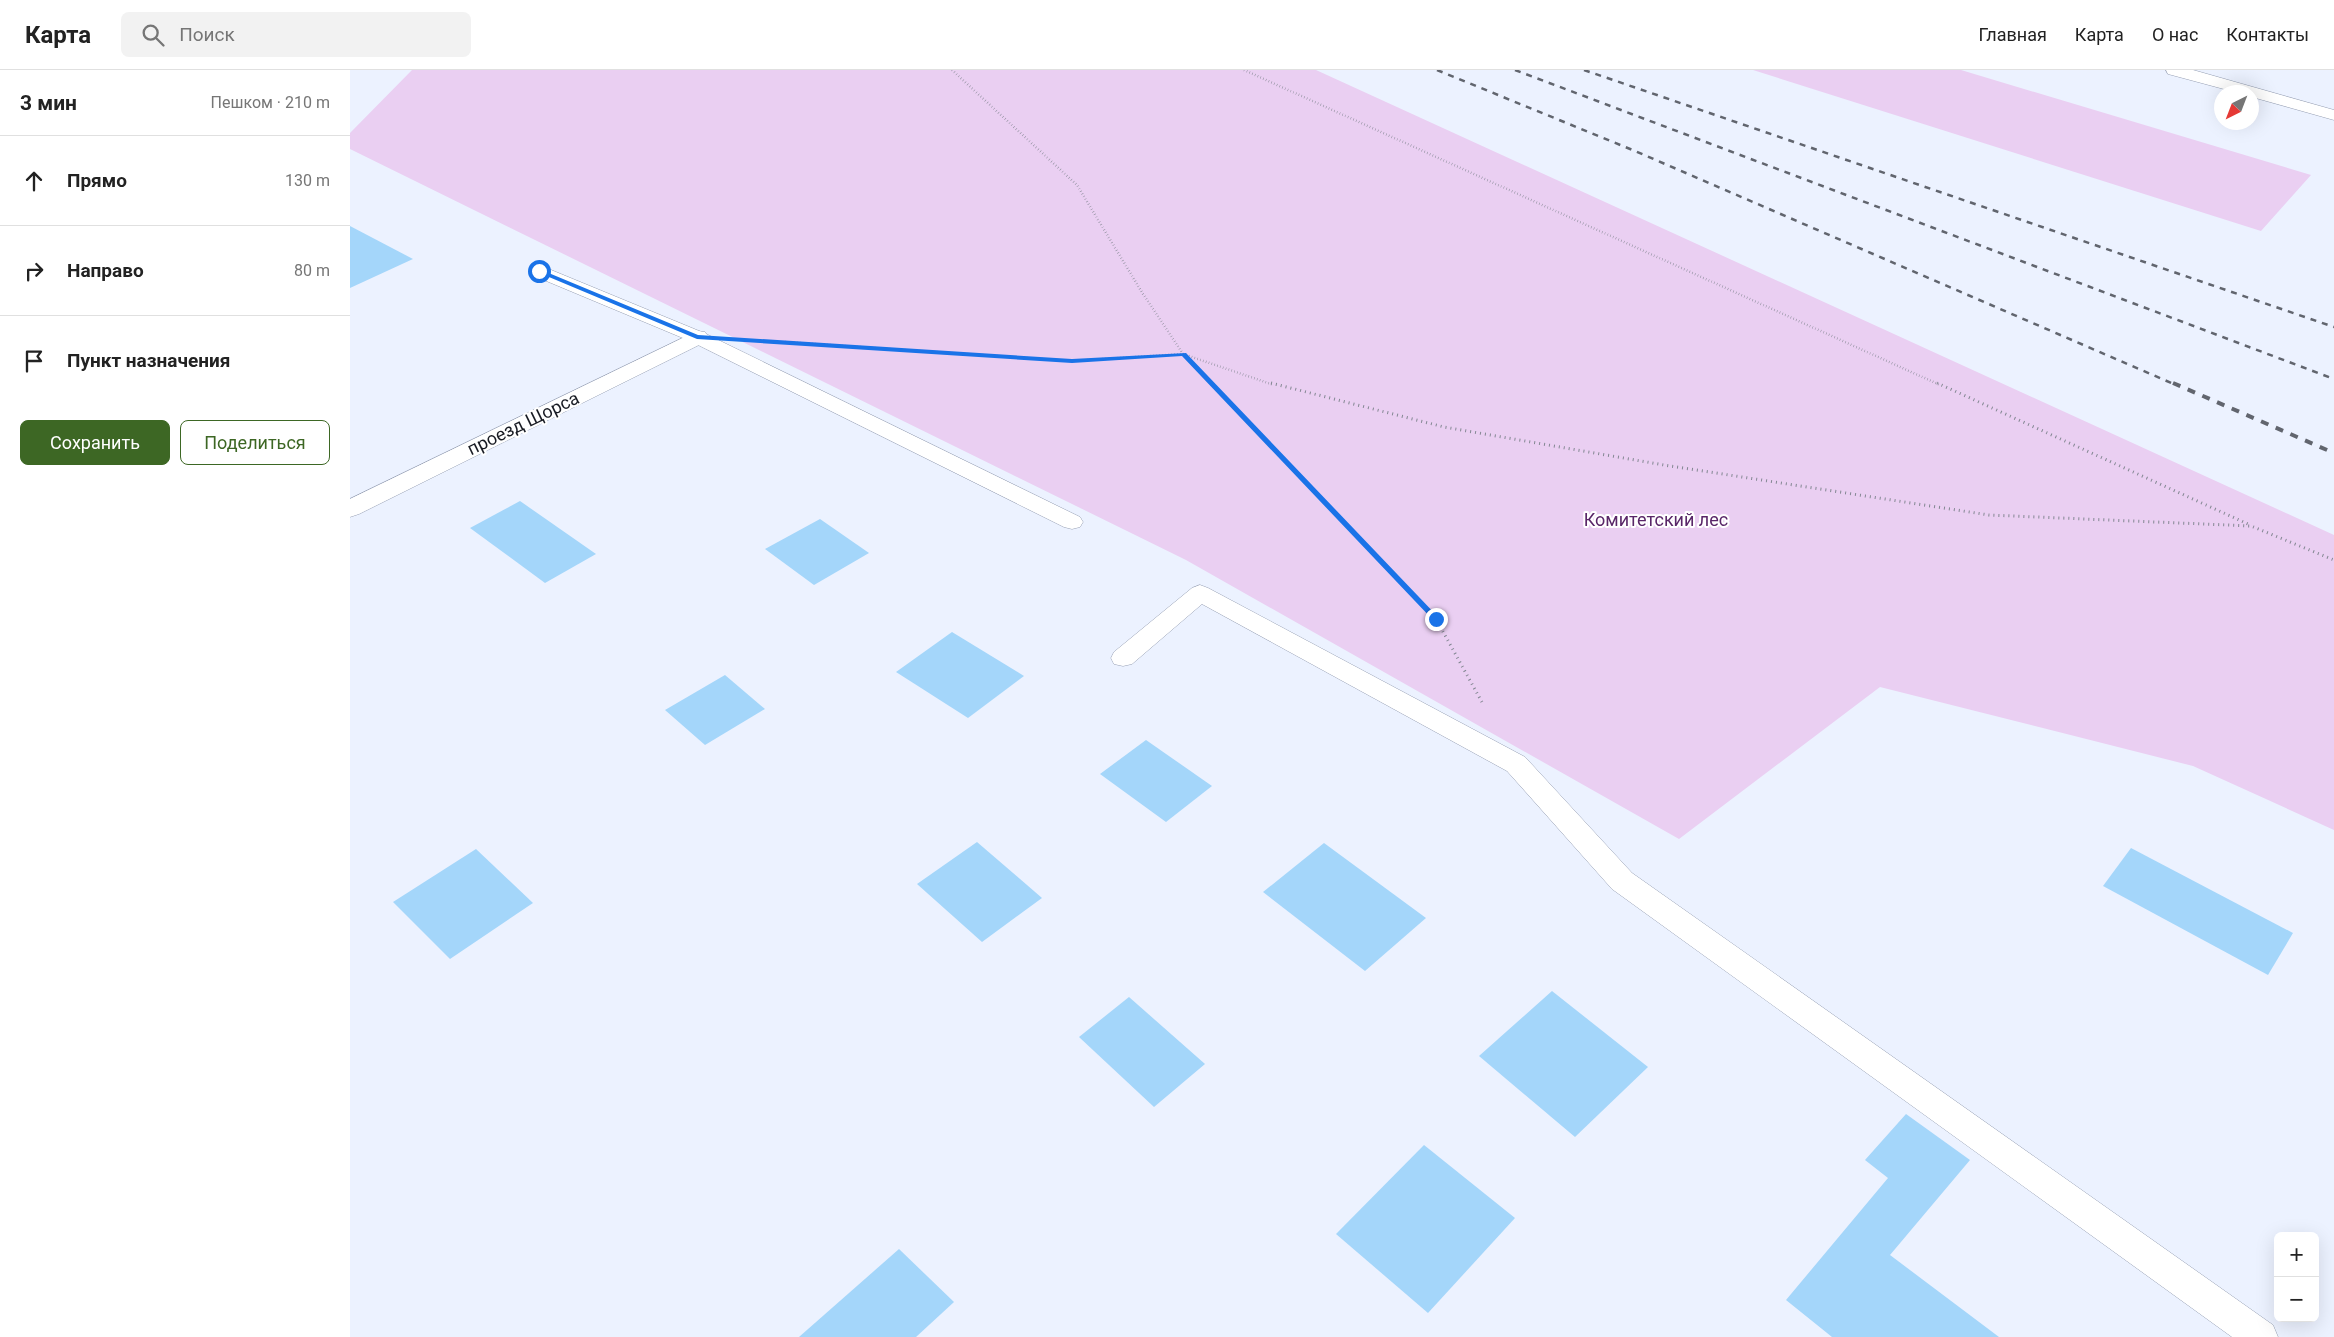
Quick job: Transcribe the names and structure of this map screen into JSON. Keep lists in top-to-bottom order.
{
  "streets": {
    "street": ["проезд Щорса"]
  },
  "parks": ["Комитетский лес"],
  "north": "bottom left",
  "page": {
    "header": "Карта",
    "search": "Поиск",
    "nav": [
      "Главная",
      "Карта",
      "О нас",
      "Контакты"
    ],
    "heading": ["3 мин", "Пешком · 210 m"],
    "list": [
      ["Прямо", "130 m"],
      ["Направо", "80 m"],
      "Пункт назначения"
    ],
    "buttons": ["Сохранить", "Поделиться"],
    "map_buttons": ["+", "−"]
  }
}
